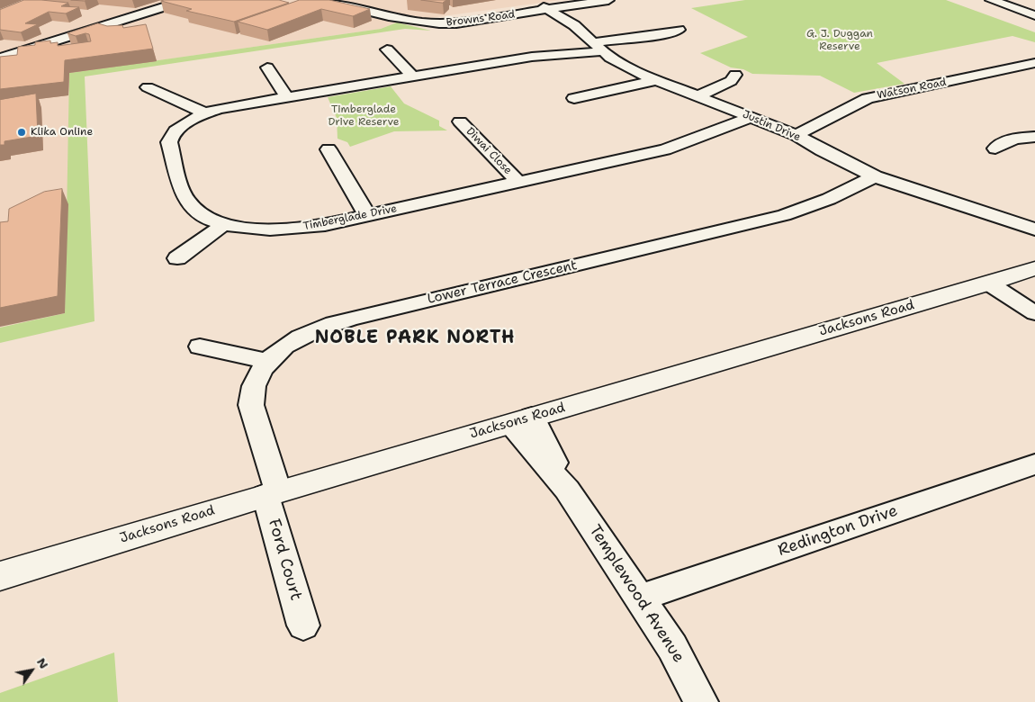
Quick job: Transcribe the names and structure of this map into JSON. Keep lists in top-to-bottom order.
{
  "streets": {
    "main road": ["Jacksons Road"],
    "street": [
      "Browns Road",
      "Watson Road",
      "Justin Drive",
      "Diwai Close",
      "Timberglade Drive",
      "Lower Terrace Crescent",
      "Redington Drive",
      "Ford Court",
      "Templewood Avenue"
    ]
  },
  "crossings": [
    ["Browns Road", "Justin Drive"],
    ["Watson Road", "Justin Drive"],
    ["Justin Drive", "Timberglade Drive"],
    ["Justin Drive", "Lower Terrace Crescent"],
    ["Diwai Close", "Timberglade Drive"],
    ["Lower Terrace Crescent", "Jacksons Road"],
    ["Lower Terrace Crescent", "Ford Court"],
    ["Jacksons Road", "Ford Court"],
    ["Jacksons Road", "Templewood Avenue"],
    ["Redington Drive", "Templewood Avenue"]
  ],
  "districts": ["NOBLE PARK NORTH"],
  "parks": ["G. J. Duggan Reserve", "Timberglade Drive Reserve"],
  "places": ["Klika Online"],
  "north": "top right"
}
